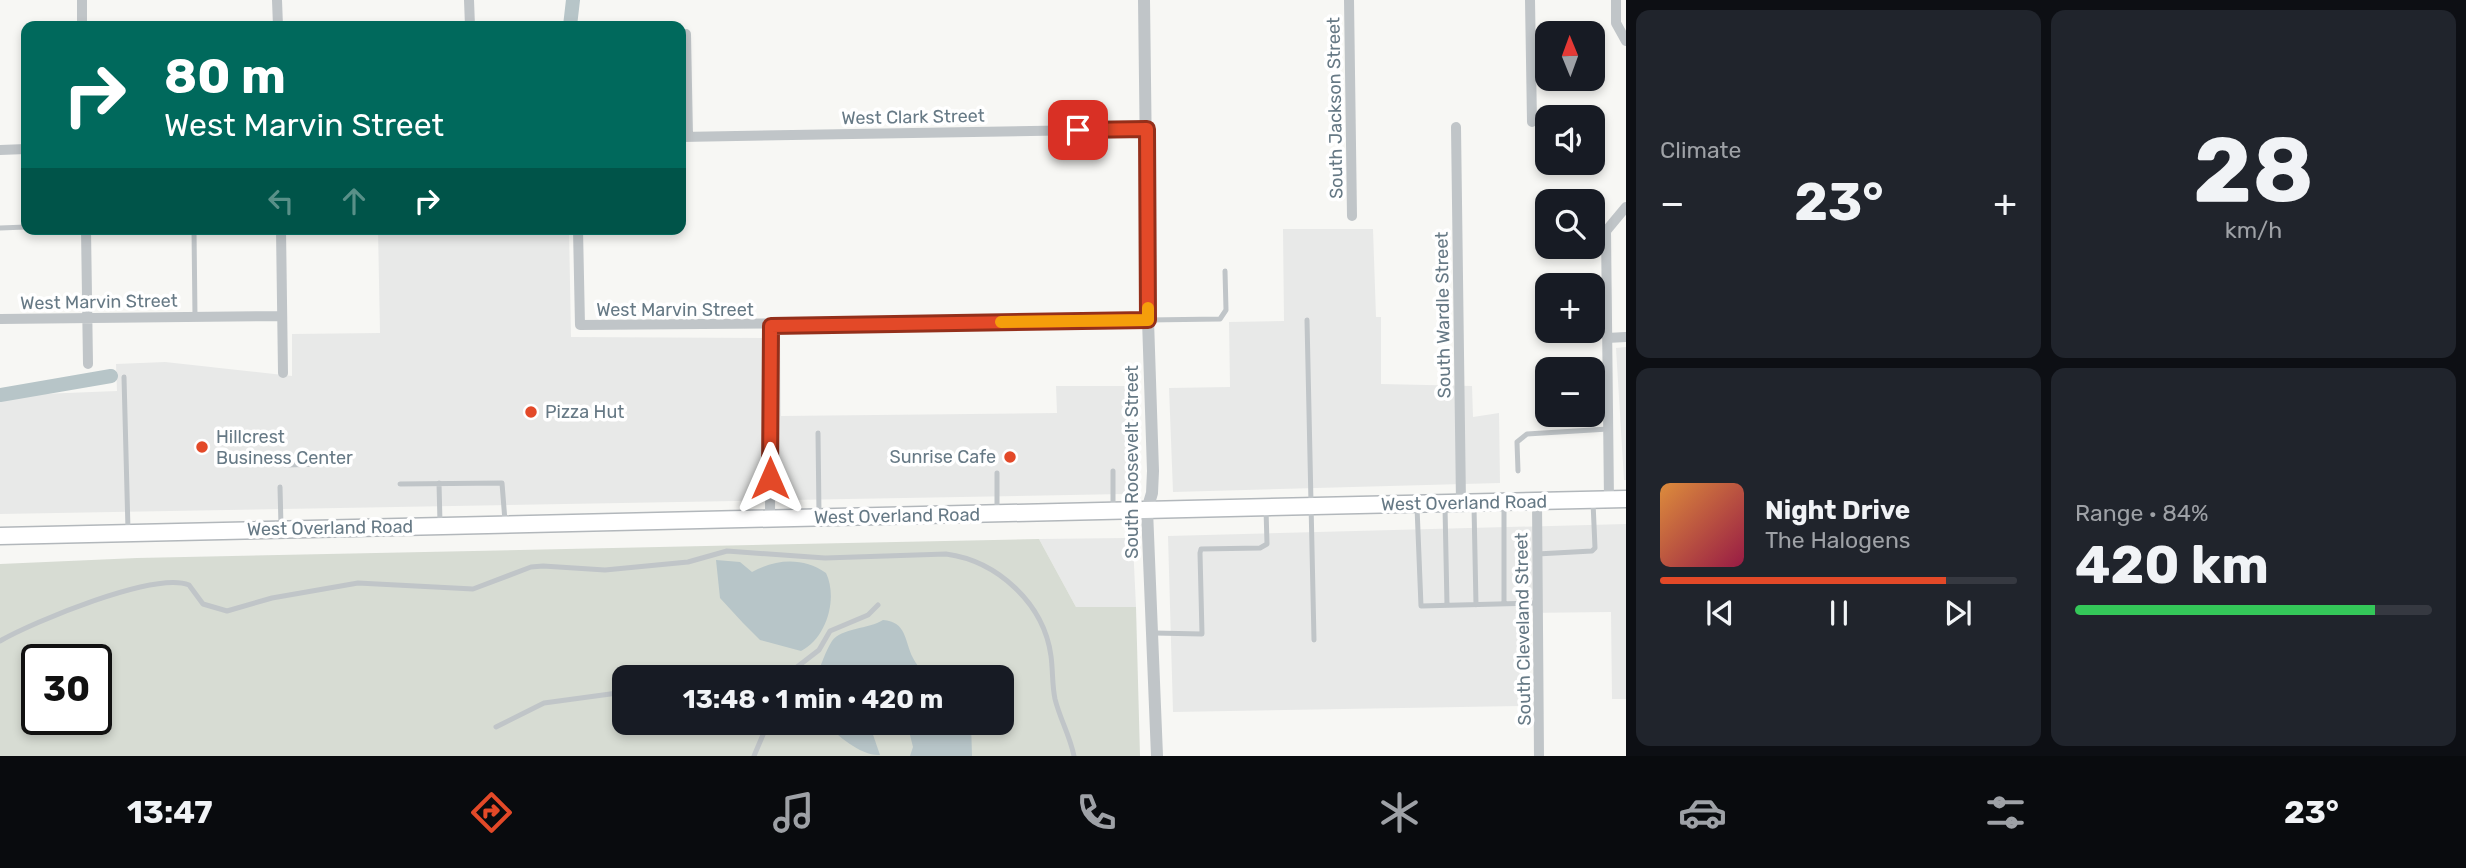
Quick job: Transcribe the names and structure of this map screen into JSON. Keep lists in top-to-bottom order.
{
  "streets": {
    "main road": ["West Overland Road"],
    "street": [
      "South Jackson Street",
      "West Clark Street",
      "West Marvin Street",
      "South Wardle Street",
      "South Roosevelt Street",
      "South Cleveland Street"
    ]
  },
  "crossings": [
    ["West Clark Street", "South Roosevelt Street"],
    ["West Marvin Street", "South Roosevelt Street"],
    ["South Wardle Street", "West Overland Road"],
    ["South Roosevelt Street", "West Overland Road"],
    ["West Overland Road", "South Cleveland Street"]
  ],
  "places": ["Pizza Hut", "Hillcrest Business Center", "Sunrise Cafe"],
  "north": "top",
  "page": {
    "tile": [
      "Climate",
      ["28", "km/h"],
      ["Range · 84%", "420 km"]
    ],
    "map_buttons": ["+", "−"],
    "turn": ["80 m", "West Marvin Street"],
    "heat": ["−", "23°", "+"],
    "song": ["Night Drive", "The Halogens"],
    "limit": "30",
    "trip": "13:48 · 1 min · 420 m",
    "tabs": ["13:47", "23°"]
  }
}
